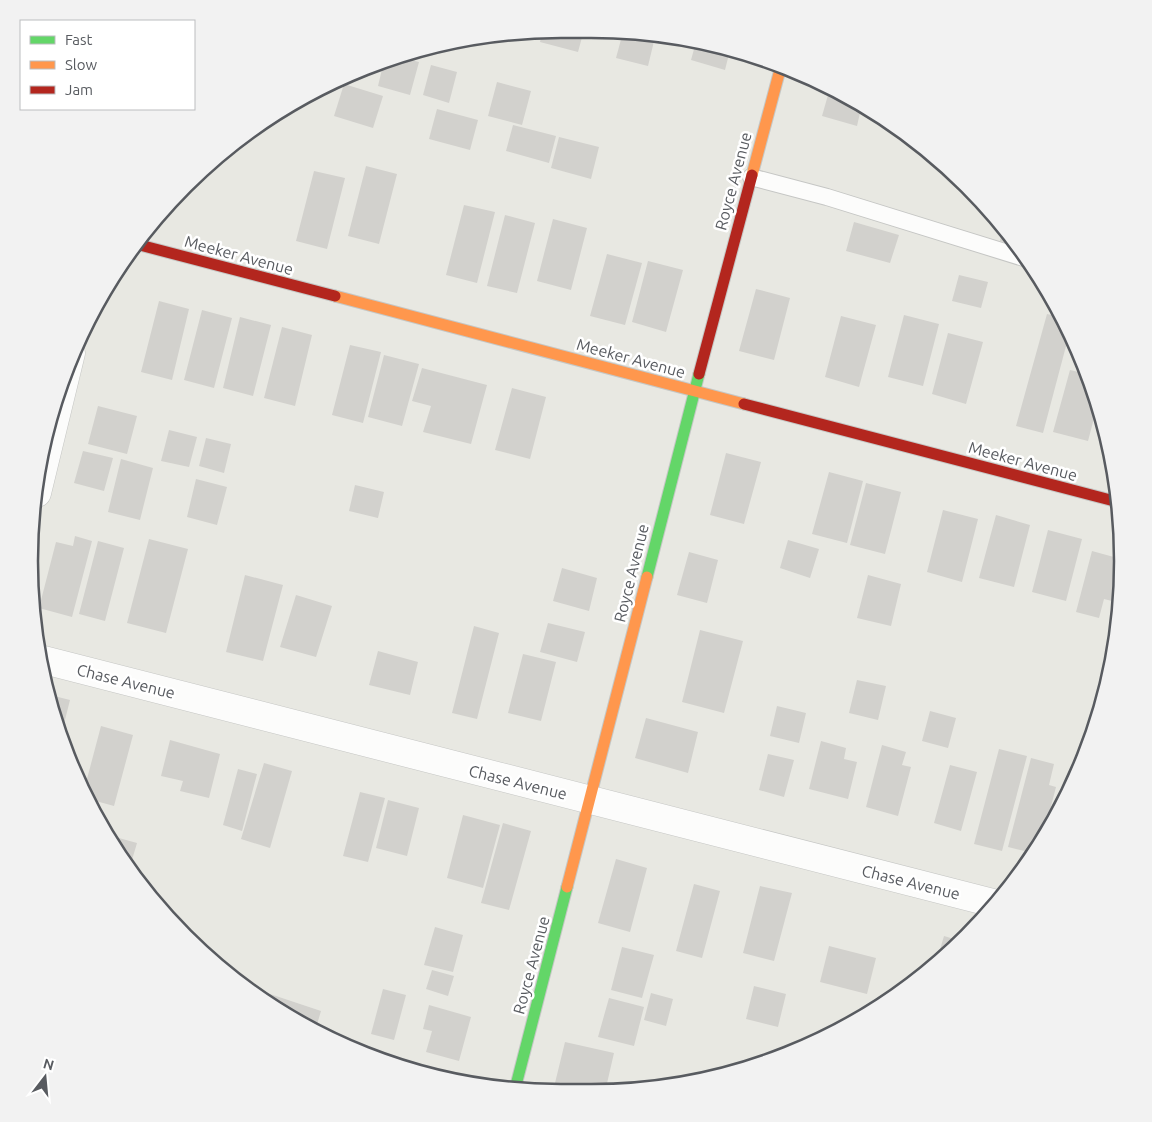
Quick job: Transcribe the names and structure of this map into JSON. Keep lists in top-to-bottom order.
{
  "streets": {
    "street": ["Royce Avenue", "Meeker Avenue", "Chase Avenue"]
  },
  "crossings": [
    ["Royce Avenue", "Meeker Avenue"],
    ["Royce Avenue", "Chase Avenue"]
  ],
  "legend": ["Fast", "Slow", "Jam"],
  "north": "top"
}
